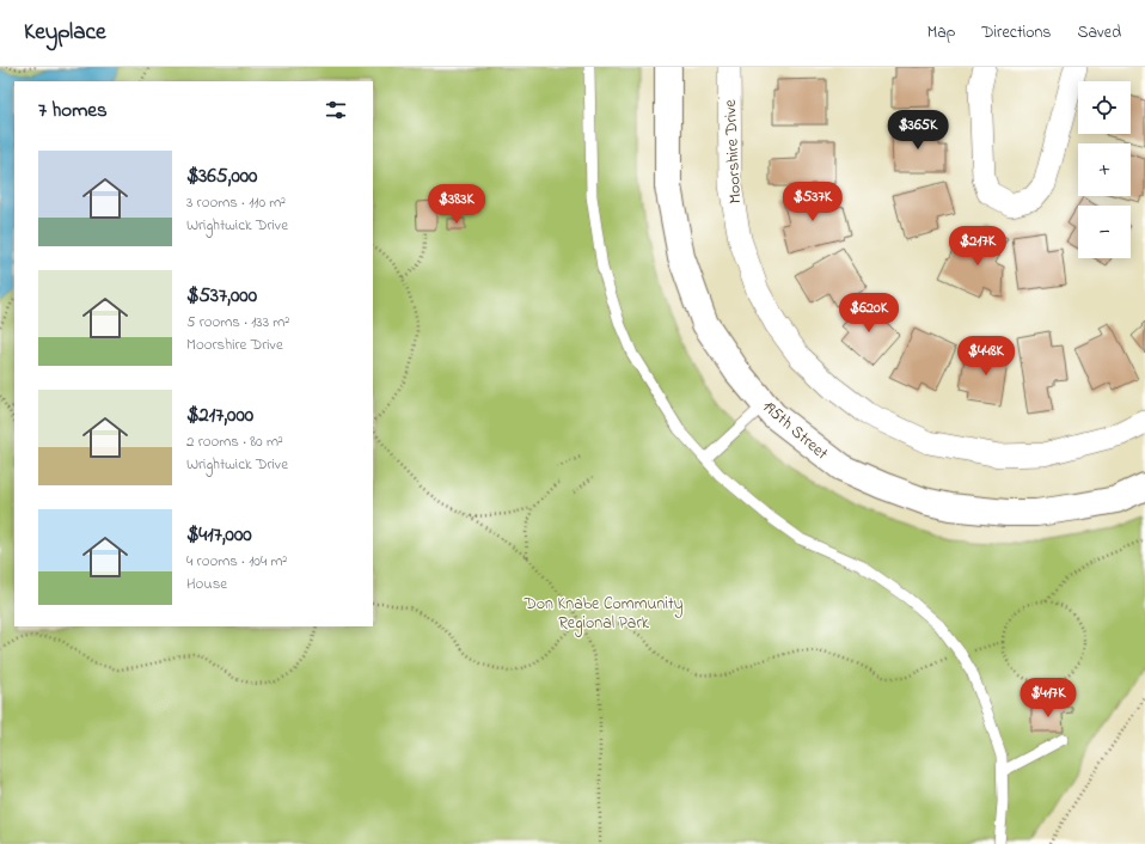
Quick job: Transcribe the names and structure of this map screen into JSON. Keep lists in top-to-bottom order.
{
  "streets": {
    "street": ["Moorshire Drive", "195th Street"]
  },
  "parks": ["Don Knabe Community Regional Park"],
  "page": {
    "header": "Keyplace",
    "nav": ["Map", "Directions", "Saved"],
    "map_buttons": ["+", "−"],
    "heading": "7 homes",
    "price": [
      "$365K",
      "$537K",
      "$383K",
      "$217K",
      "$620K",
      "$448K",
      "$417K"
    ],
    "list": [
      {
        "name": "$365,000",
        "note": "3 rooms · 110 m² · Wrightwick Drive"
      },
      {
        "name": "$537,000",
        "note": "5 rooms · 133 m² · Moorshire Drive"
      },
      {
        "name": "$217,000",
        "note": "2 rooms · 80 m² · Wrightwick Drive"
      },
      {
        "name": "$417,000",
        "note": "4 rooms · 104 m² · House"
      }
    ]
  }
}
